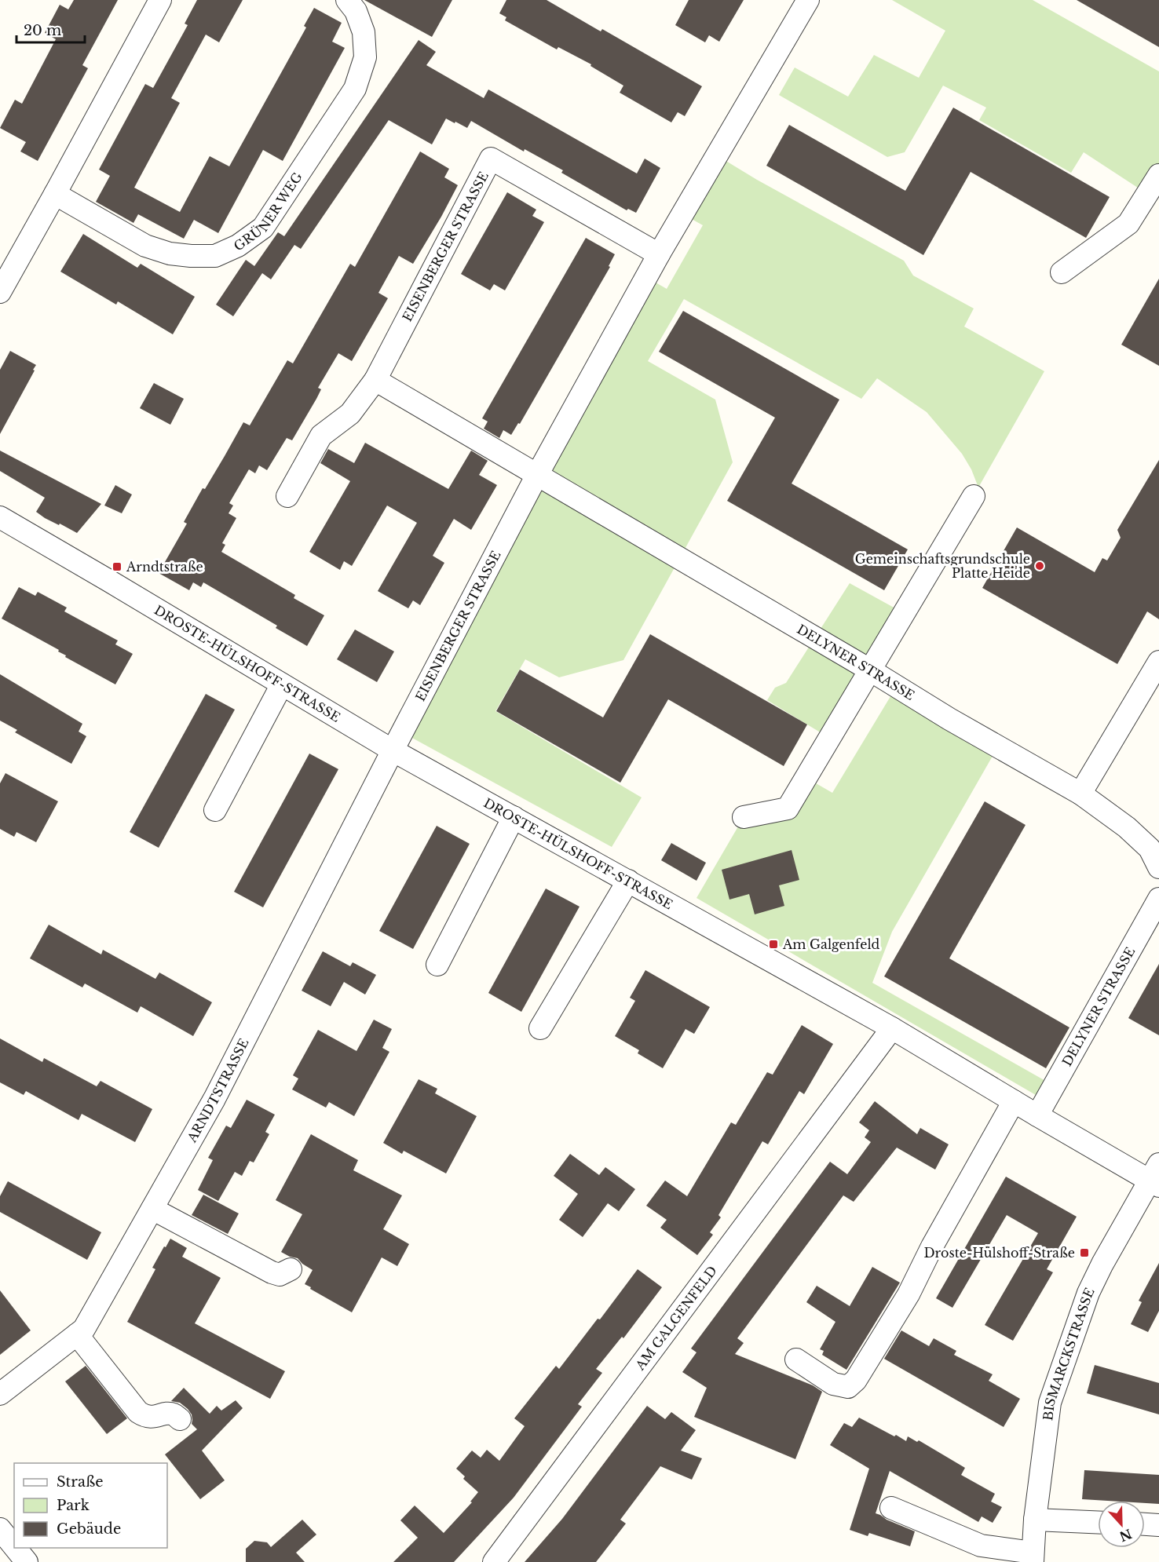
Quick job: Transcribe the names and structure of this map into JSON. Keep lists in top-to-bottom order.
{
  "streets": {
    "street": [
      "GRÜNER WEG",
      "EISENBERGER STRASSE",
      "DELYNER STRASSE",
      "DROSTE-HÜLSHOFF-STRASSE",
      "ARNDTSTRASSE",
      "AM GALGENFELD",
      "BISMARCKSTRASSE"
    ]
  },
  "crossings": [
    ["EISENBERGER STRASSE", "DELYNER STRASSE"],
    ["EISENBERGER STRASSE", "DROSTE-HÜLSHOFF-STRASSE"],
    ["EISENBERGER STRASSE", "ARNDTSTRASSE"],
    ["DELYNER STRASSE", "DROSTE-HÜLSHOFF-STRASSE"],
    ["DROSTE-HÜLSHOFF-STRASSE", "ARNDTSTRASSE"],
    ["DROSTE-HÜLSHOFF-STRASSE", "AM GALGENFELD"],
    ["DROSTE-HÜLSHOFF-STRASSE", "BISMARCKSTRASSE"]
  ],
  "places": {
    "other": ["Gemeinschaftsgrundschule Platte Heide"],
    "transit": ["Arndtstraße", "Am Galgenfeld", "Droste-Hülshoff-Straße"]
  },
  "legend": ["Straße", "Park", "Gebäude"],
  "scale_bar": "20 m",
  "north": "bottom"
}
